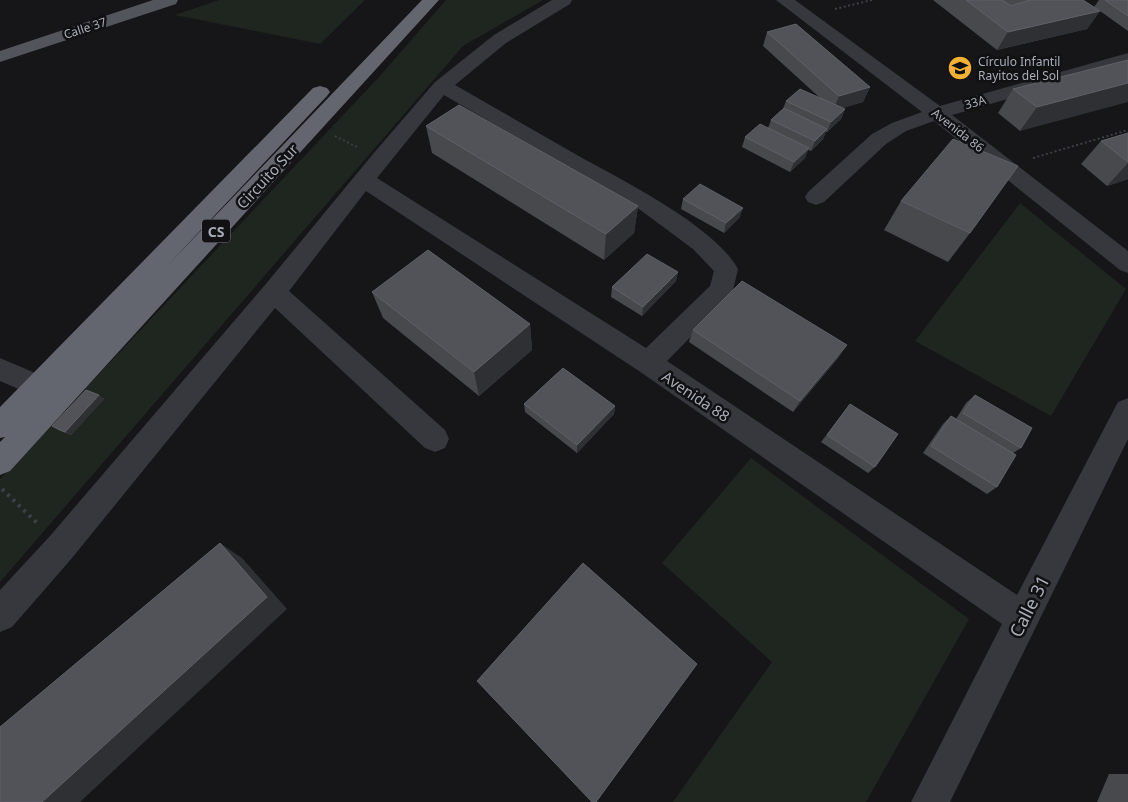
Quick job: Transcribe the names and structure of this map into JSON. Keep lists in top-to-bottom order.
{
  "streets": {
    "highway": ["Circuito Sur", "CS"],
    "main road": ["Calle 37"],
    "street": [
      "33A",
      "Avenida 86",
      "Avenida 88",
      "Calle 31"
    ]
  },
  "crossings": [
    ["33A", "Avenida 86"],
    ["Avenida 88", "Calle 31"]
  ],
  "places": {
    "school or university": ["Círculo Infantil Rayitos del Sol"]
  }
}
